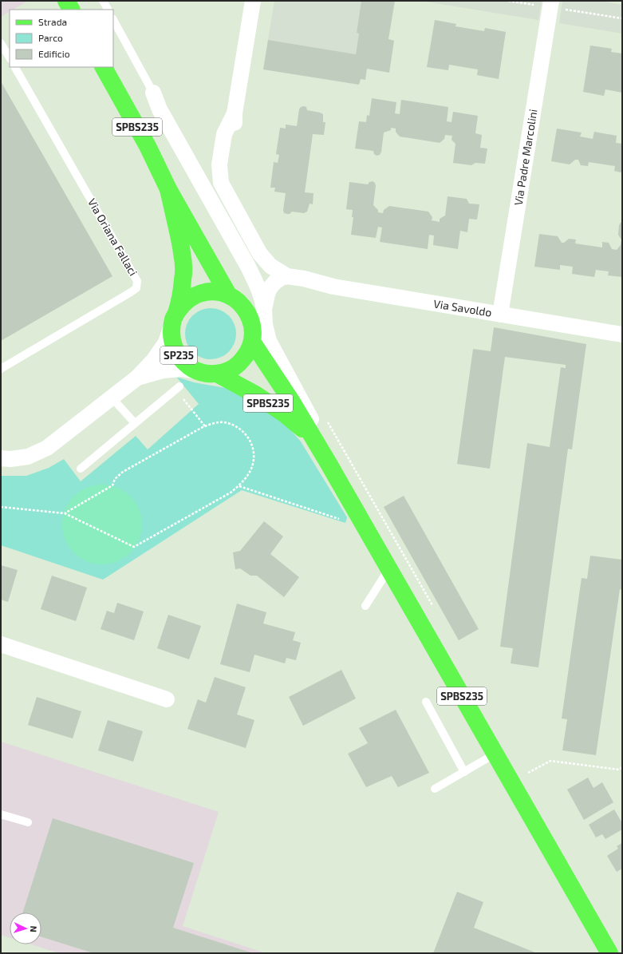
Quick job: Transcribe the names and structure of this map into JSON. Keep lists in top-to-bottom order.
{
  "streets": {
    "main road": ["SPBS235", "SP235"],
    "street": ["Via Padre Marcolini", "Via Savoldo"],
    "lane": ["Via Oriana Fallaci"]
  },
  "crossings": [
    ["SPBS235", "SP235"],
    ["Via Padre Marcolini", "Via Savoldo"]
  ],
  "legend": ["Strada", "Parco", "Edificio"],
  "north": "right"
}
